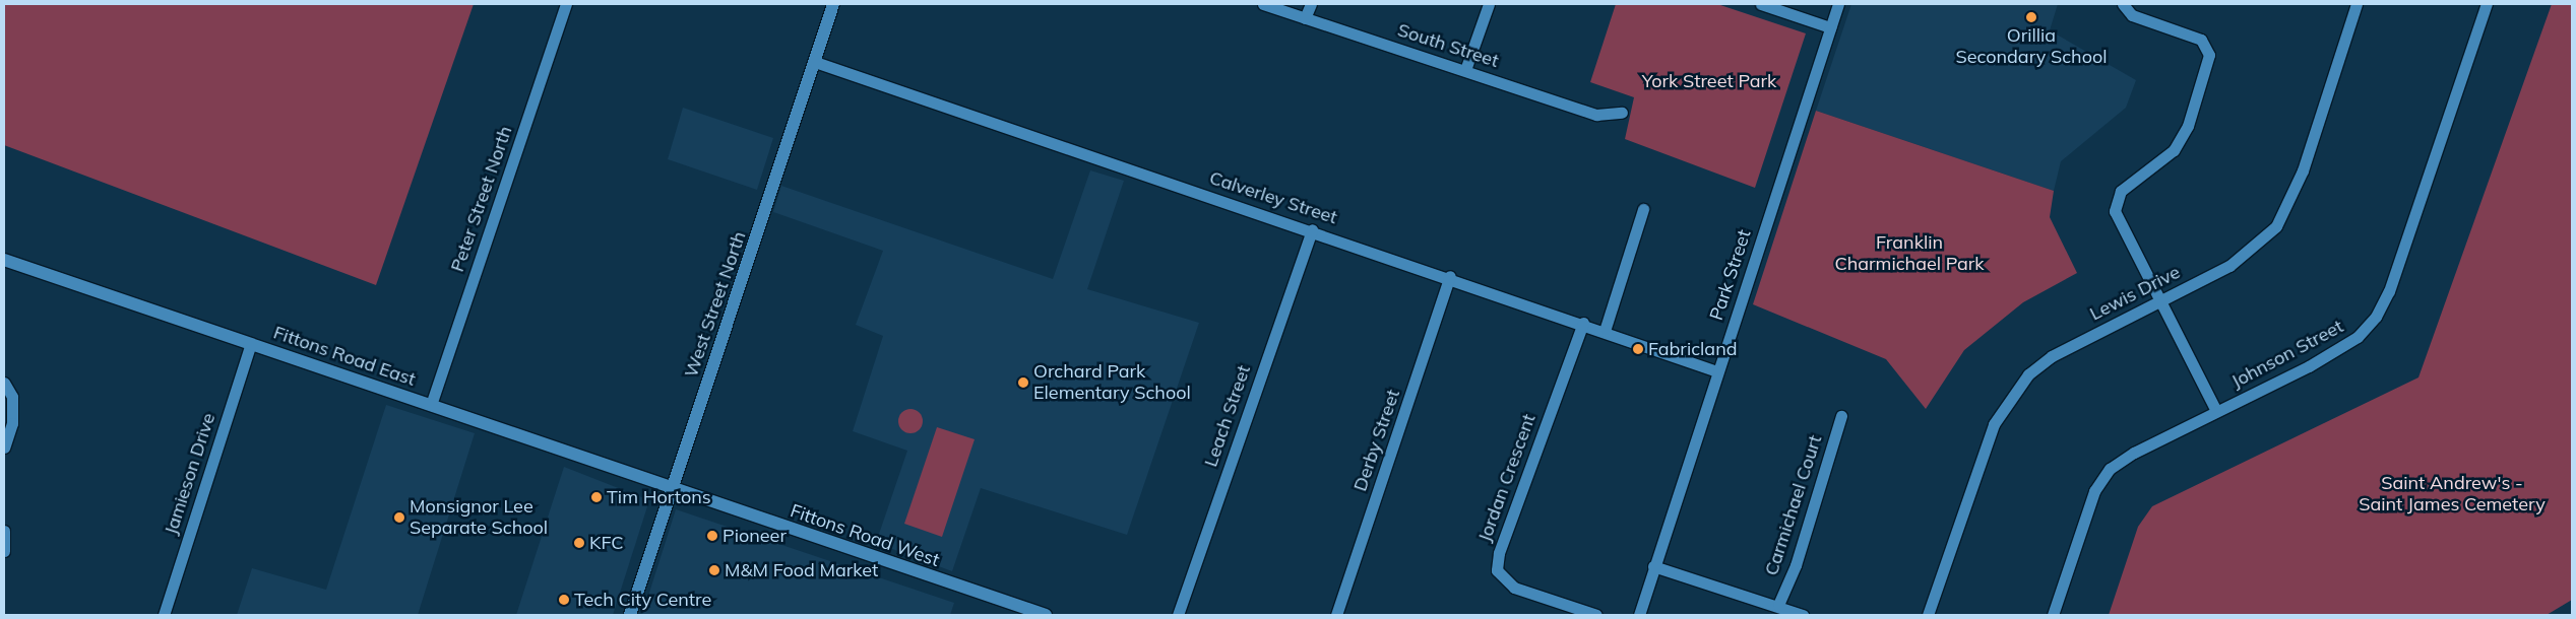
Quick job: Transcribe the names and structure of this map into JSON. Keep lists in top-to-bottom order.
{
  "streets": {
    "street": [
      "South Street",
      "Calverley Street",
      "Peter Street North",
      "Park Street",
      "Lewis Drive",
      "West Street North",
      "Johnson Street",
      "Fittons Road East",
      "Leach Street",
      "Derby Street",
      "Jamieson Drive",
      "Jordan Crescent",
      "Carmichael Court",
      "Fittons Road West"
    ]
  },
  "crossings": [
    ["Calverley Street", "Park Street"],
    ["Calverley Street", "West Street North"],
    ["Calverley Street", "Leach Street"],
    ["Calverley Street", "Derby Street"],
    ["Calverley Street", "Jordan Crescent"],
    ["Peter Street North", "Fittons Road East"],
    ["West Street North", "Fittons Road East"],
    ["West Street North", "Fittons Road West"],
    ["Fittons Road East", "Jamieson Drive"],
    ["Fittons Road East", "Fittons Road West"]
  ],
  "parks": ["York Street Park", "Franklin Charmichael Park", "Saint Andrew's - Saint James Cemetery"],
  "places": [
    "Orillia Secondary School",
    "Fabricland",
    "Orchard Park Elementary School",
    "Tim Hortons",
    "Monsignor Lee Separate School",
    "Pioneer",
    "KFC",
    "M&M Food Market",
    "Tech City Centre"
  ]
}
